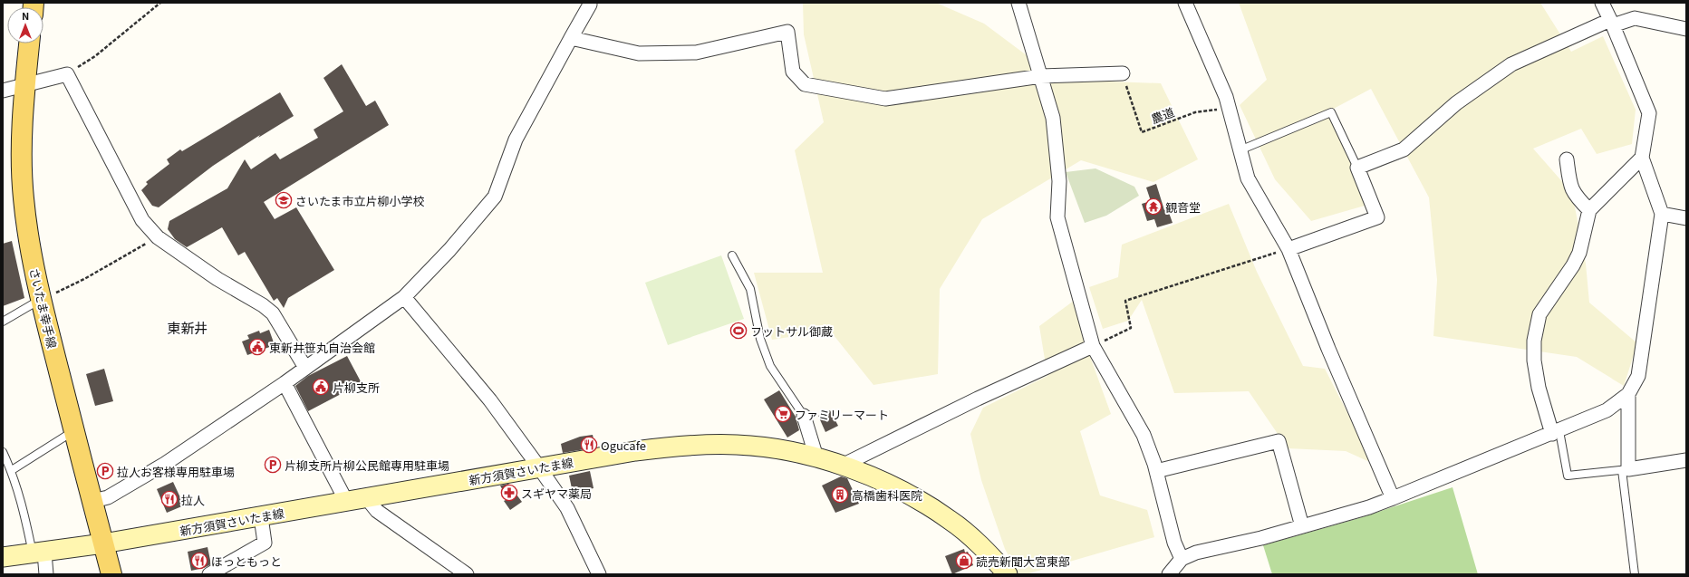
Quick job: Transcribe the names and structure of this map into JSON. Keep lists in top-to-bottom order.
{
  "streets": {
    "main road": ["さいたま幸手線", "新方須賀さいたま線"],
    "path": ["農道"]
  },
  "crossings": [
    ["さいたま幸手線", "新方須賀さいたま線"]
  ],
  "districts": ["東新井"],
  "places": {
    "school or university": ["さいたま市立片柳小学校"],
    "temple": ["観音堂"],
    "sports": ["フットサル御蔵"],
    "public building": ["東新井笹丸自治会館", "片柳支所"],
    "supermarket": ["ファミリーマート"],
    "restaurant": ["Ogucafe", "拉人", "ほっともっと"],
    "parking": ["片柳支所片柳公民館専用駐車場", "拉人お客様専用駐車場"],
    "pharmacy": ["スギヤマ薬局"],
    "building": ["高橋歯科医院"],
    "shop": ["読売新聞大宮東部"]
  },
  "north": "top"
}
